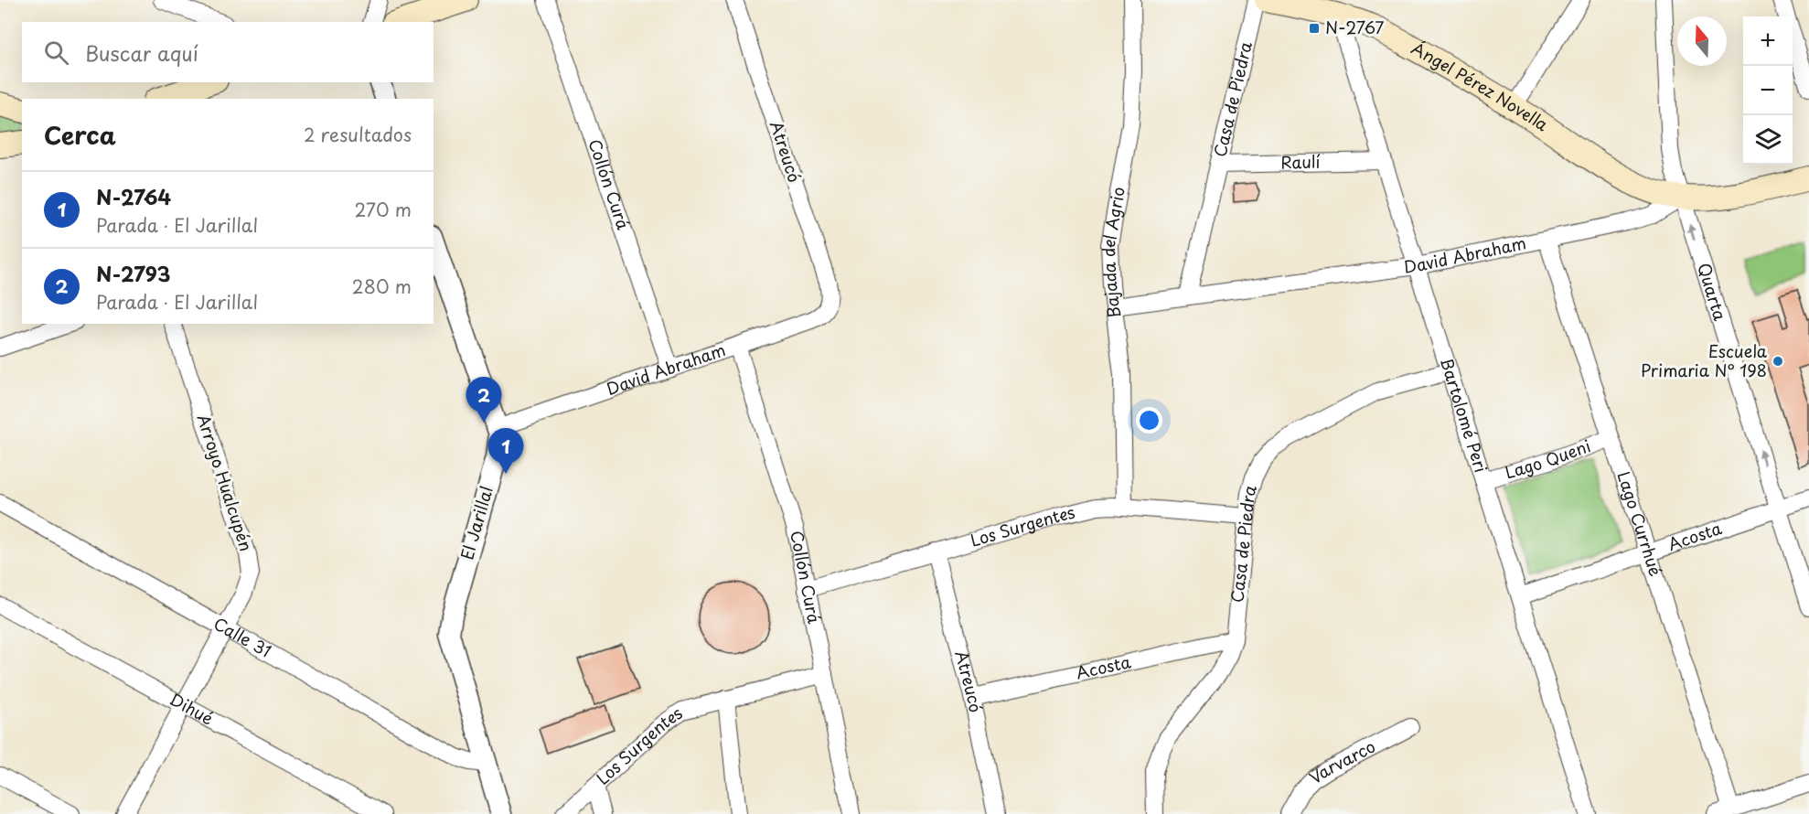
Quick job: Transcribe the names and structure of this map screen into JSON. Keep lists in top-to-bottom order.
{
  "streets": {
    "main road": ["Ángel Pérez Novella"],
    "street": [
      "Casa de Piedra",
      "Atreucó",
      "Raulí",
      "Collón Curá",
      "Bajada del Agrio",
      "David Abraham",
      "Quarta",
      "Bartolomé Peri",
      "Lago Queni",
      "Arroyo Hualcupén",
      "El Jarillal",
      "Lago Currhué",
      "Los Surgentes",
      "Acosta",
      "Calle 31",
      "Dihué",
      "Varvarco"
    ]
  },
  "crossings": [
    ["Ángel Pérez Novella", "David Abraham"],
    ["Ángel Pérez Novella", "Quarta"],
    ["Ángel Pérez Novella", "Bartolomé Peri"],
    ["Casa de Piedra", "Raulí"],
    ["Casa de Piedra", "David Abraham"],
    ["Casa de Piedra", "Bartolomé Peri"],
    ["Casa de Piedra", "Los Surgentes"],
    ["Casa de Piedra", "Acosta"],
    ["Atreucó", "David Abraham"],
    ["Atreucó", "Los Surgentes"],
    ["Atreucó", "Acosta"],
    ["Raulí", "Bartolomé Peri"],
    ["Collón Curá", "David Abraham"],
    ["Collón Curá", "Los Surgentes"],
    ["Bajada del Agrio", "David Abraham"],
    ["Bajada del Agrio", "Los Surgentes"],
    ["David Abraham", "Quarta"],
    ["David Abraham", "Bartolomé Peri"],
    ["David Abraham", "El Jarillal"],
    ["David Abraham", "Lago Currhué"],
    ["Quarta", "Acosta"],
    ["Bartolomé Peri", "Lago Queni"],
    ["Bartolomé Peri", "Acosta"],
    ["Lago Queni", "Lago Currhué"],
    ["Arroyo Hualcupén", "Calle 31"],
    ["Arroyo Hualcupén", "Dihué"],
    ["El Jarillal", "Calle 31"],
    ["Lago Currhué", "Acosta"]
  ],
  "one_way": ["Quarta"],
  "places": {
    "transit": ["N-2767"],
    "other": ["Escuela Primaria N° 198"]
  },
  "north": "top",
  "page": {
    "map_buttons": ["+", "−"],
    "search": "Buscar aquí",
    "heading": ["Cerca", "2 resultados"],
    "list": [
      {
        "mark": "1",
        "name": "N-2764",
        "note": "Parada · El Jarillal",
        "value": "270 m"
      },
      {
        "mark": "2",
        "name": "N-2793",
        "note": "Parada · El Jarillal",
        "value": "280 m"
      }
    ],
    "pins": ["2", "1"]
  }
}
